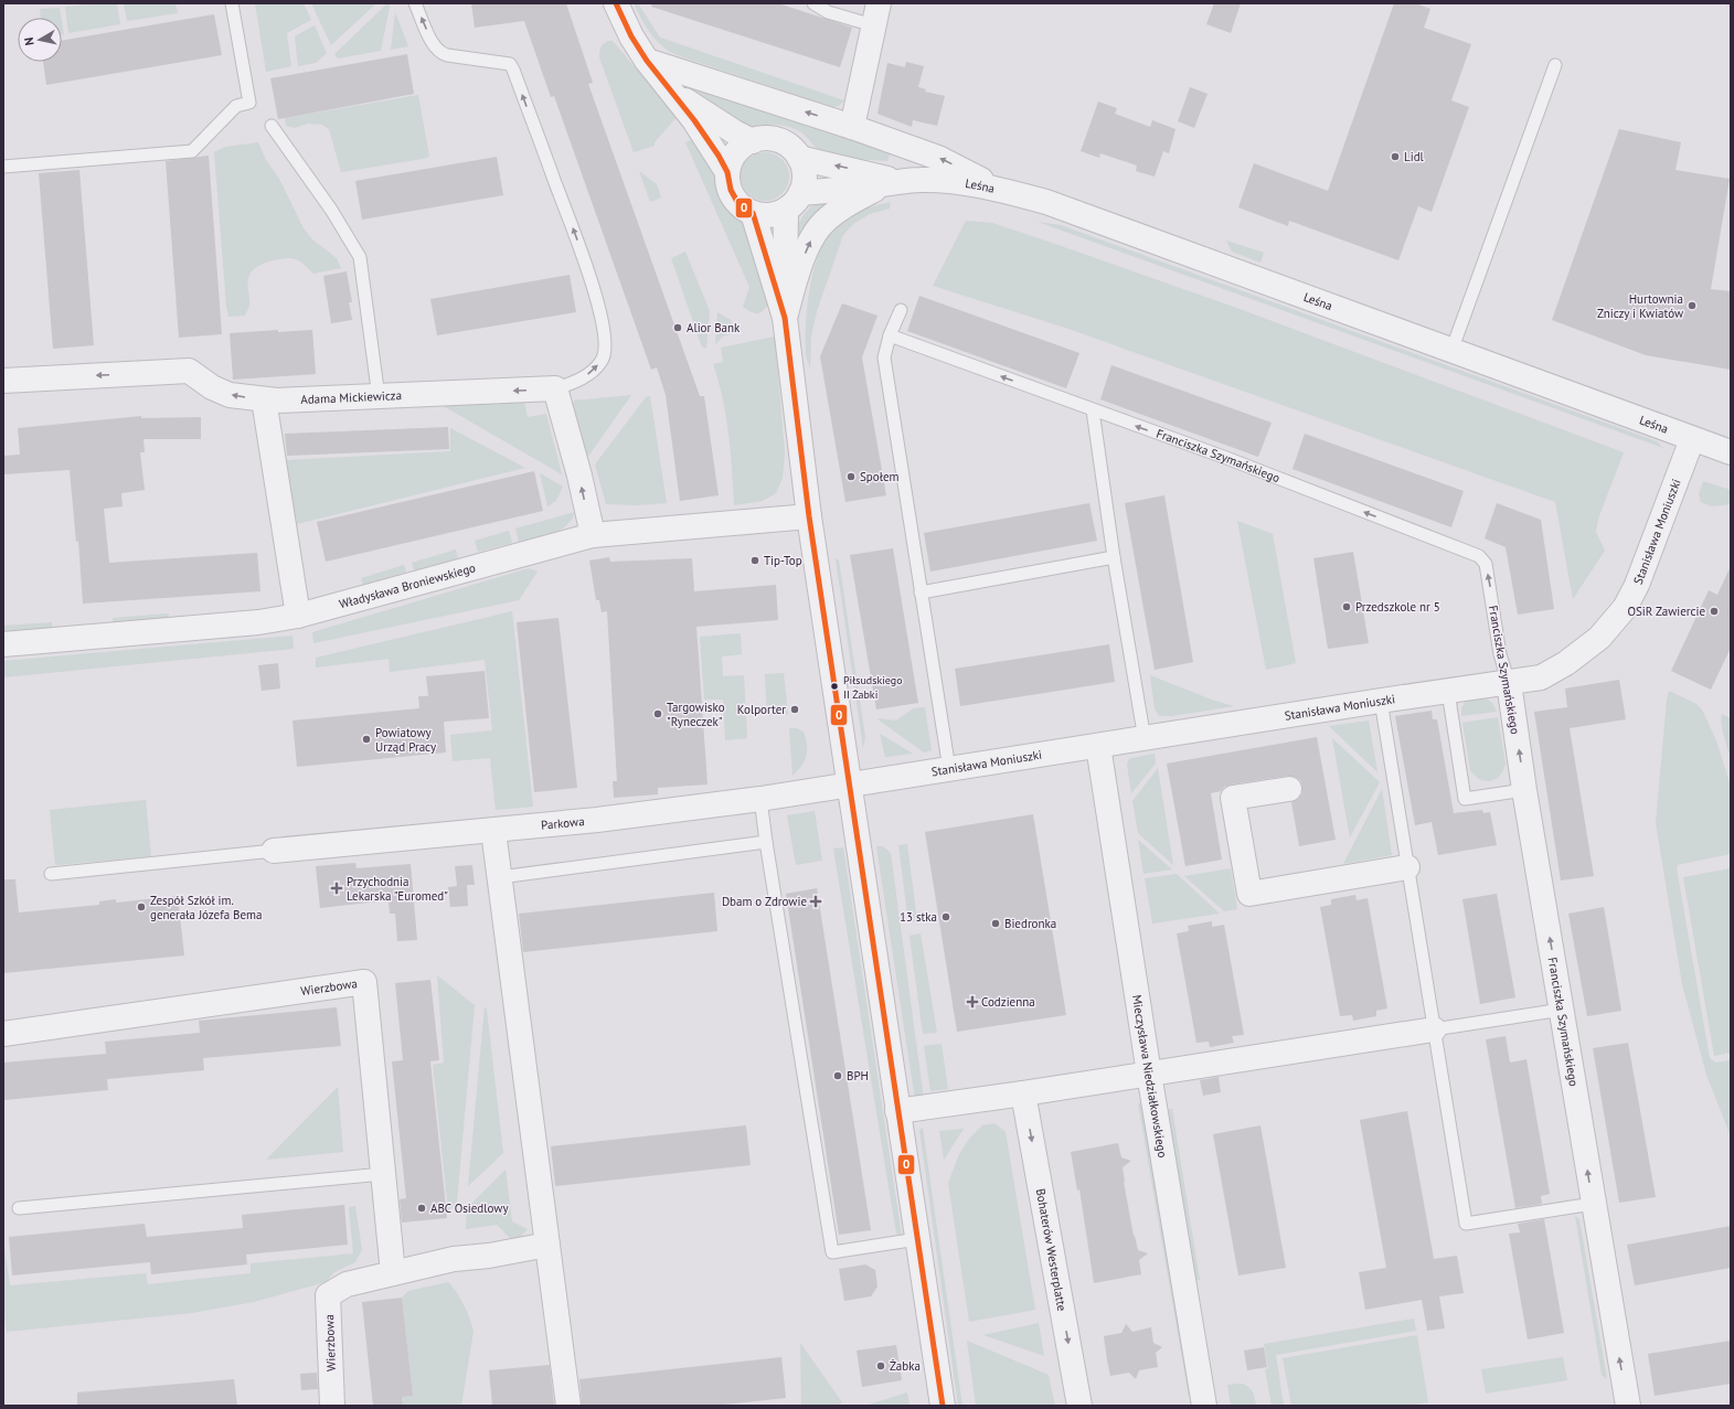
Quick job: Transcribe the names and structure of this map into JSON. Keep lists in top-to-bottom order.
{
  "streets": {
    "street": [
      "Leśna",
      "Adama Mickiewicza",
      "Franciszka Szymańskiego",
      "Stanisława Moniuszki",
      "Władysława Broniewskiego",
      "Parkowa",
      "Wierzbowa",
      "Mieczysława Niedziałkowskiego",
      "Bohaterów Westerplatte"
    ]
  },
  "crossings": [
    ["Leśna", "Stanisława Moniuszki"],
    ["Franciszka Szymańskiego", "Stanisława Moniuszki"],
    ["Stanisława Moniuszki", "Parkowa"],
    ["Stanisława Moniuszki", "Mieczysława Niedziałkowskiego"]
  ],
  "one_way": ["Adama Mickiewicza", "Franciszka Szymańskiego"],
  "places": {
    "other": [
      "Lidl",
      "Hurtownia Zniczy i Kwiatów",
      "Alior Bank",
      "Społem",
      "Tip-Top",
      "Przedszkole nr 5",
      "OSiR Zawiercie",
      "Piłsudskiego II Żabki",
      "Kolporter",
      "Targowisko \"Ryneczek\"",
      "Powiatowy Urząd Pracy",
      "Zespół Szkół im. generała Józefa Bema",
      "13 stka",
      "Biedronka",
      "BPH",
      "ABC Osiedlowy",
      "Żabka"
    ],
    "health": ["Przychodnia Lekarska \"Euromed\"", "Dbam o Zdrowie", "Codzienna"]
  },
  "lines": ["transit line 0"],
  "north": "left"
}
